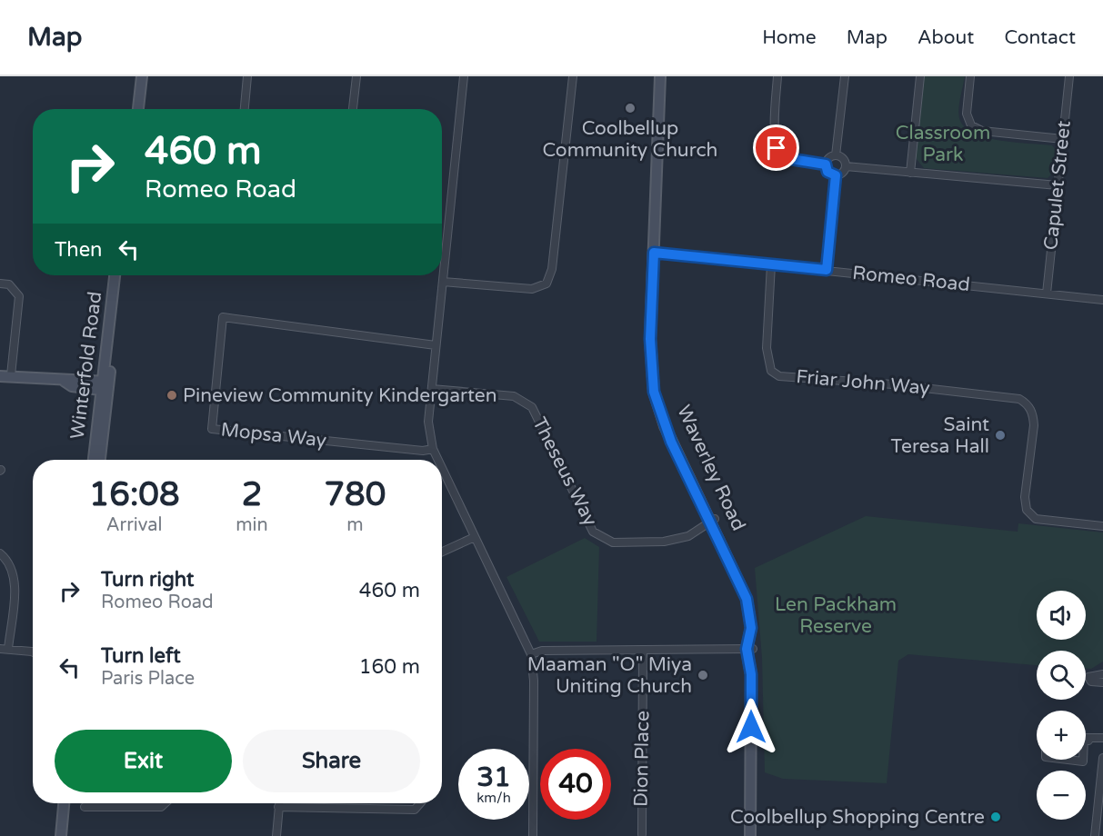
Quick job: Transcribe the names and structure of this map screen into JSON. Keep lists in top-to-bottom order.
{
  "streets": {
    "street": [
      "Capulet Street",
      "Romeo Road",
      "Winterfold Road",
      "Friar John Way",
      "Mopsa Way",
      "Waverley Road",
      "Theseus Way",
      "Dion Place"
    ]
  },
  "crossings": [
    ["Capulet Street", "Romeo Road"],
    ["Romeo Road", "Friar John Way"],
    ["Romeo Road", "Waverley Road"],
    ["Waverley Road", "Theseus Way"]
  ],
  "parks": ["Classroom Park", "Len Packham Reserve"],
  "places": [
    "Coolbellup Community Church",
    "Pineview Community Kindergarten",
    "Saint Teresa Hall",
    "Maaman \"O\" Miya Uniting Church",
    "Coolbellup Shopping Centre"
  ],
  "page": {
    "header": "Map",
    "nav": [
      "Home",
      "Map",
      "About",
      "Contact"
    ],
    "turn": ["460 m", "Romeo Road"],
    "then": "Then",
    "eta": [
      "16:08",
      "Arrival",
      "2",
      "min",
      "780",
      "m"
    ],
    "list": [
      {
        "name": "Turn right",
        "note": "Romeo Road",
        "value": "460 m"
      },
      {
        "name": "Turn left",
        "note": "Paris Place",
        "value": "160 m"
      }
    ],
    "map_buttons": ["+", "−"],
    "buttons": ["Exit", "Share"],
    "speed": "31 km/h",
    "limit": "40"
  }
}
